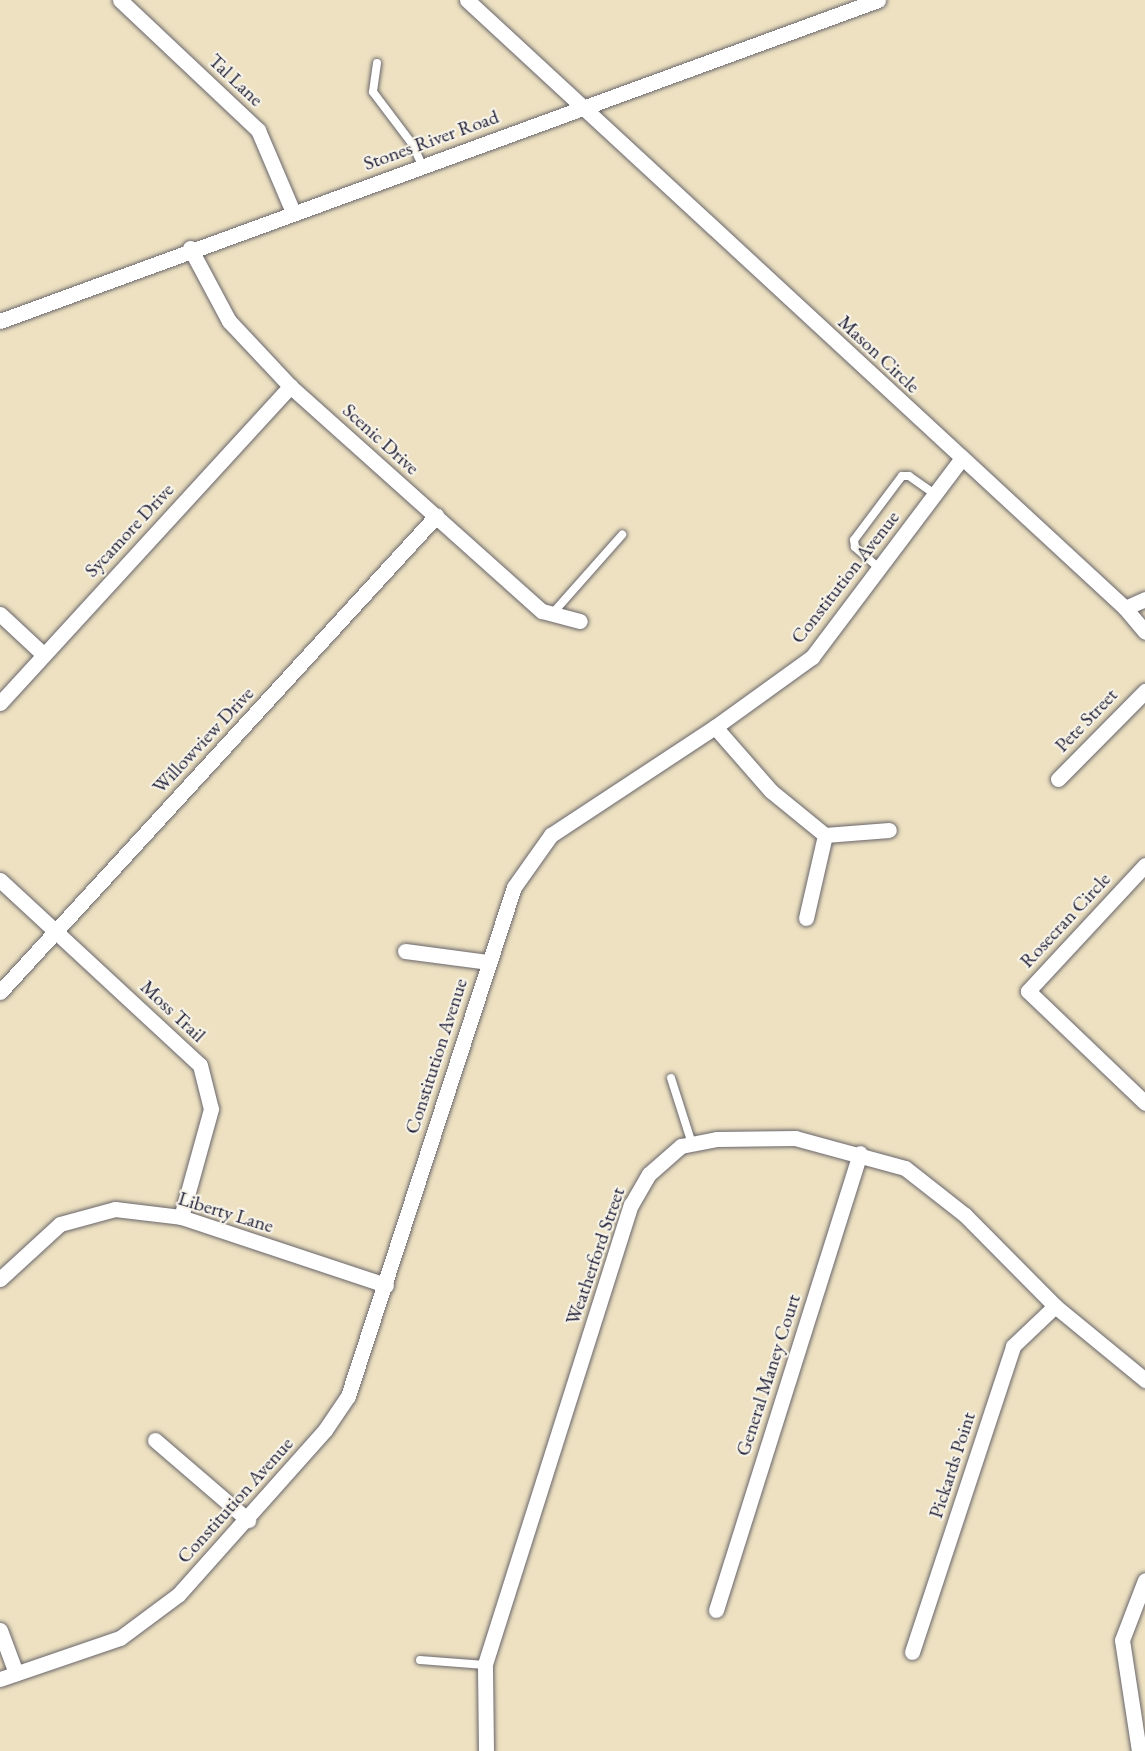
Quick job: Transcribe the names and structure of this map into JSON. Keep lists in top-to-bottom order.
{
  "streets": {
    "street": [
      "Tal Lane",
      "Stones River Road",
      "Mason Circle",
      "Scenic Drive",
      "Sycamore Drive",
      "Constitution Avenue",
      "Pete Street",
      "Willowview Drive",
      "Rosecran Circle",
      "Moss Trail",
      "Liberty Lane",
      "Weatherford Street",
      "General Maney Court",
      "Pickards Point"
    ]
  },
  "crossings": [
    ["Tal Lane", "Stones River Road"],
    ["Stones River Road", "Mason Circle"],
    ["Stones River Road", "Scenic Drive"],
    ["Mason Circle", "Constitution Avenue"],
    ["Scenic Drive", "Sycamore Drive"],
    ["Scenic Drive", "Willowview Drive"],
    ["Constitution Avenue", "Liberty Lane"],
    ["Willowview Drive", "Moss Trail"],
    ["Moss Trail", "Liberty Lane"],
    ["Weatherford Street", "General Maney Court"],
    ["Weatherford Street", "Pickards Point"]
  ]
}
